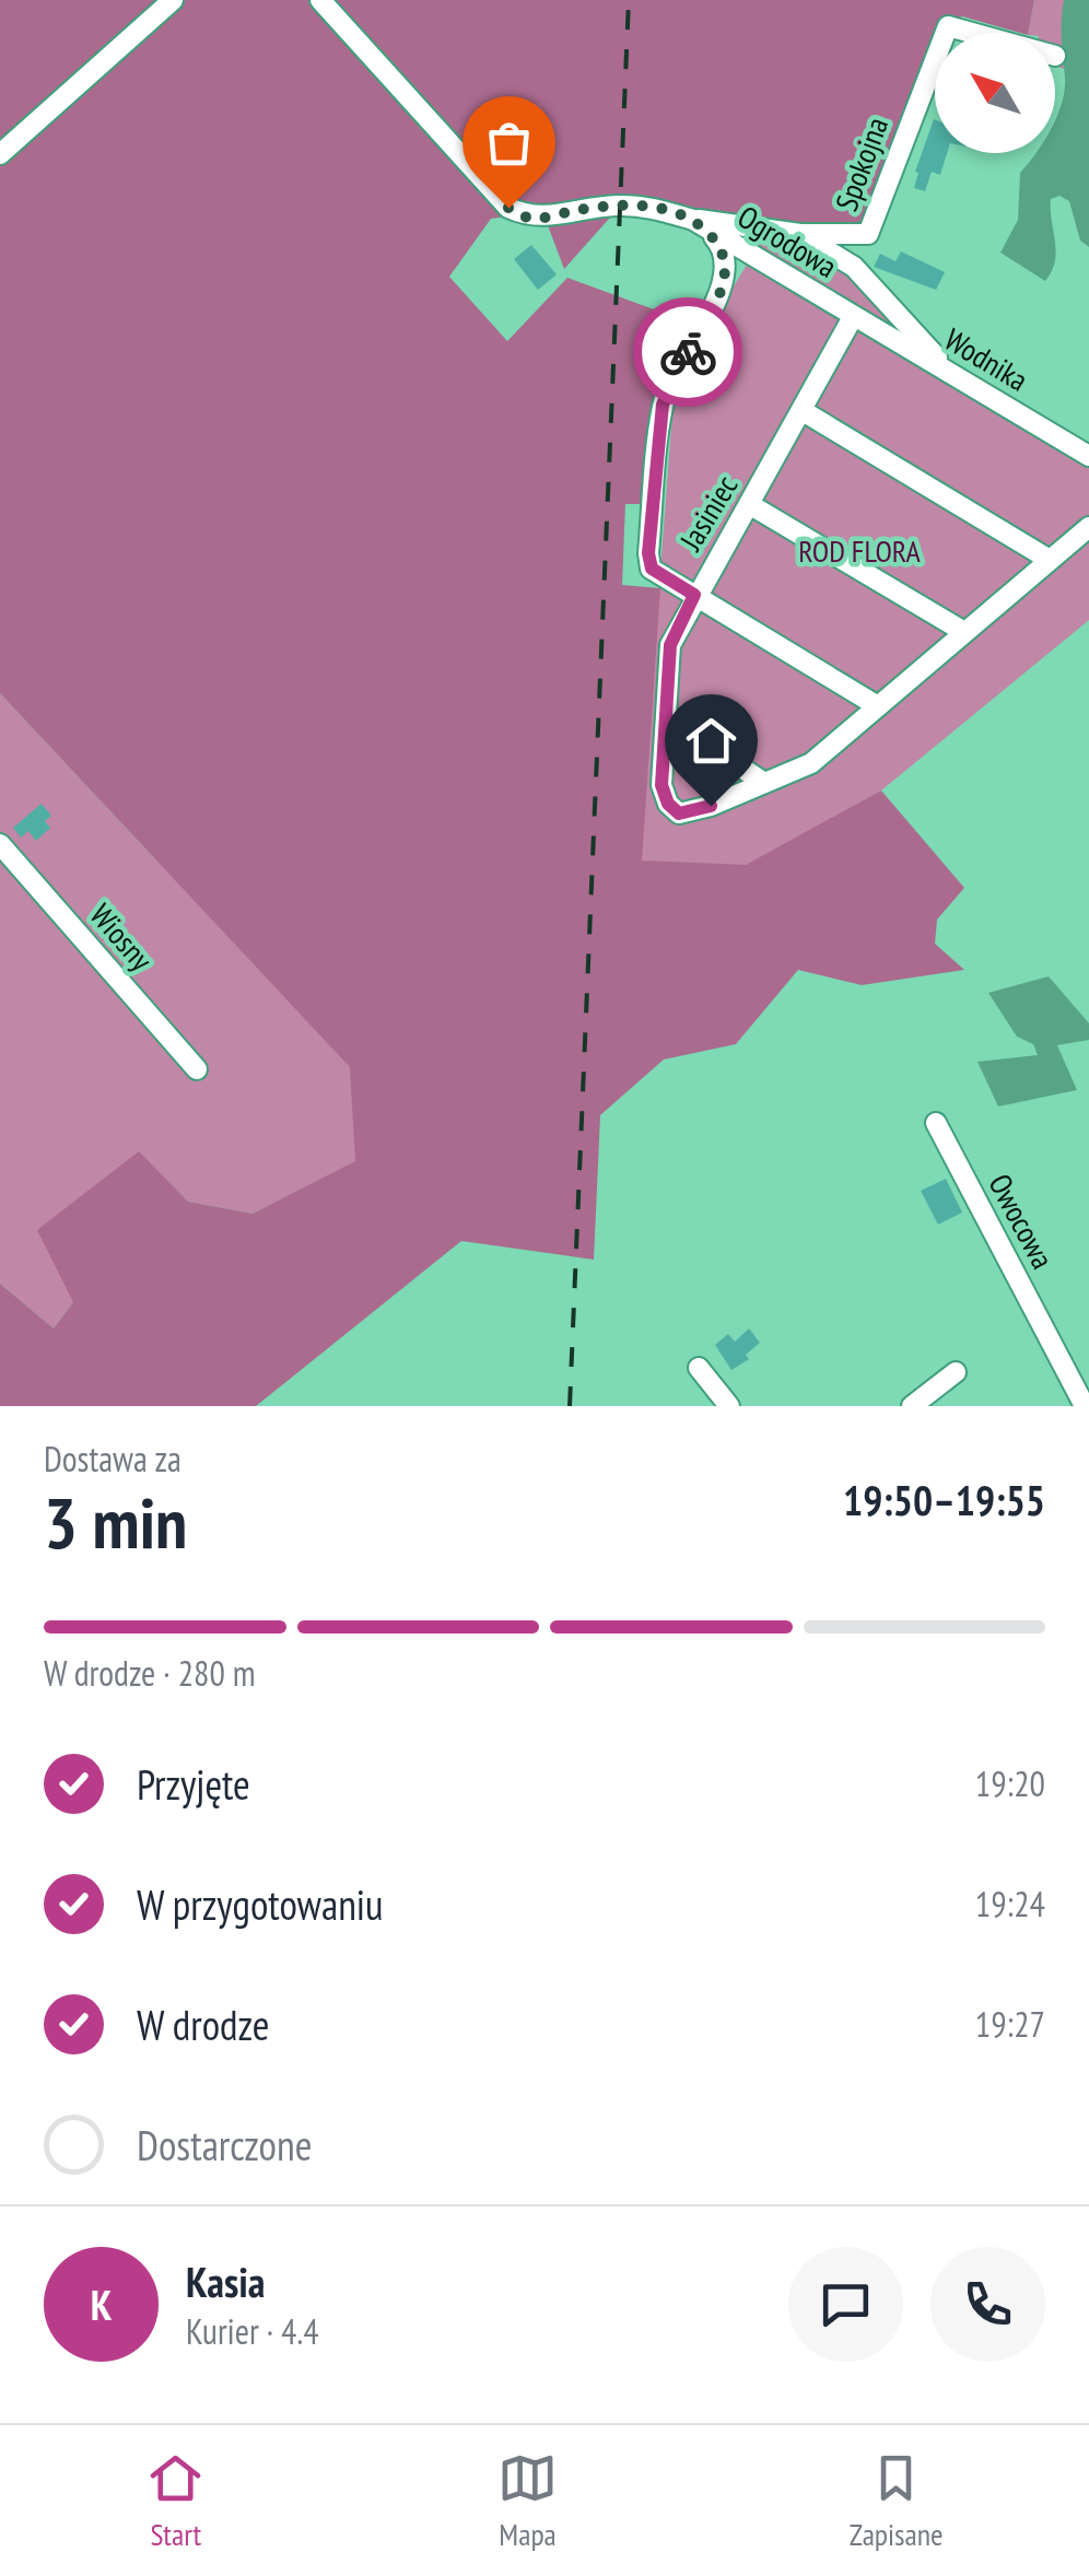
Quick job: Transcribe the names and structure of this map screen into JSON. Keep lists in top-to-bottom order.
{
  "streets": {
    "street": [
      "Spokojna",
      "Ogrodowa",
      "Wodnika",
      "Jasiniec",
      "Wiosny",
      "Owocowa"
    ]
  },
  "crossings": [
    ["Spokojna", "Wodnika"],
    ["Ogrodowa", "Wodnika"],
    ["Ogrodowa", "Jasiniec"],
    ["Wodnika", "Jasiniec"]
  ],
  "parks": ["ROD FLORA"],
  "north": "top left",
  "page": {
    "heading": ["3 min", "Dostawa za", "19:50–19:55"],
    "panel": ["Kasia", "Kurier · 4.4"],
    "bar": "W drodze · 280 m",
    "list": [
      ["Przyjęte", "19:20"],
      ["W przygotowaniu", "19:24"],
      ["W drodze", "19:27"],
      "Dostarczone"
    ],
    "round": "K",
    "tabs": ["Start", "Mapa", "Zapisane"]
  }
}
